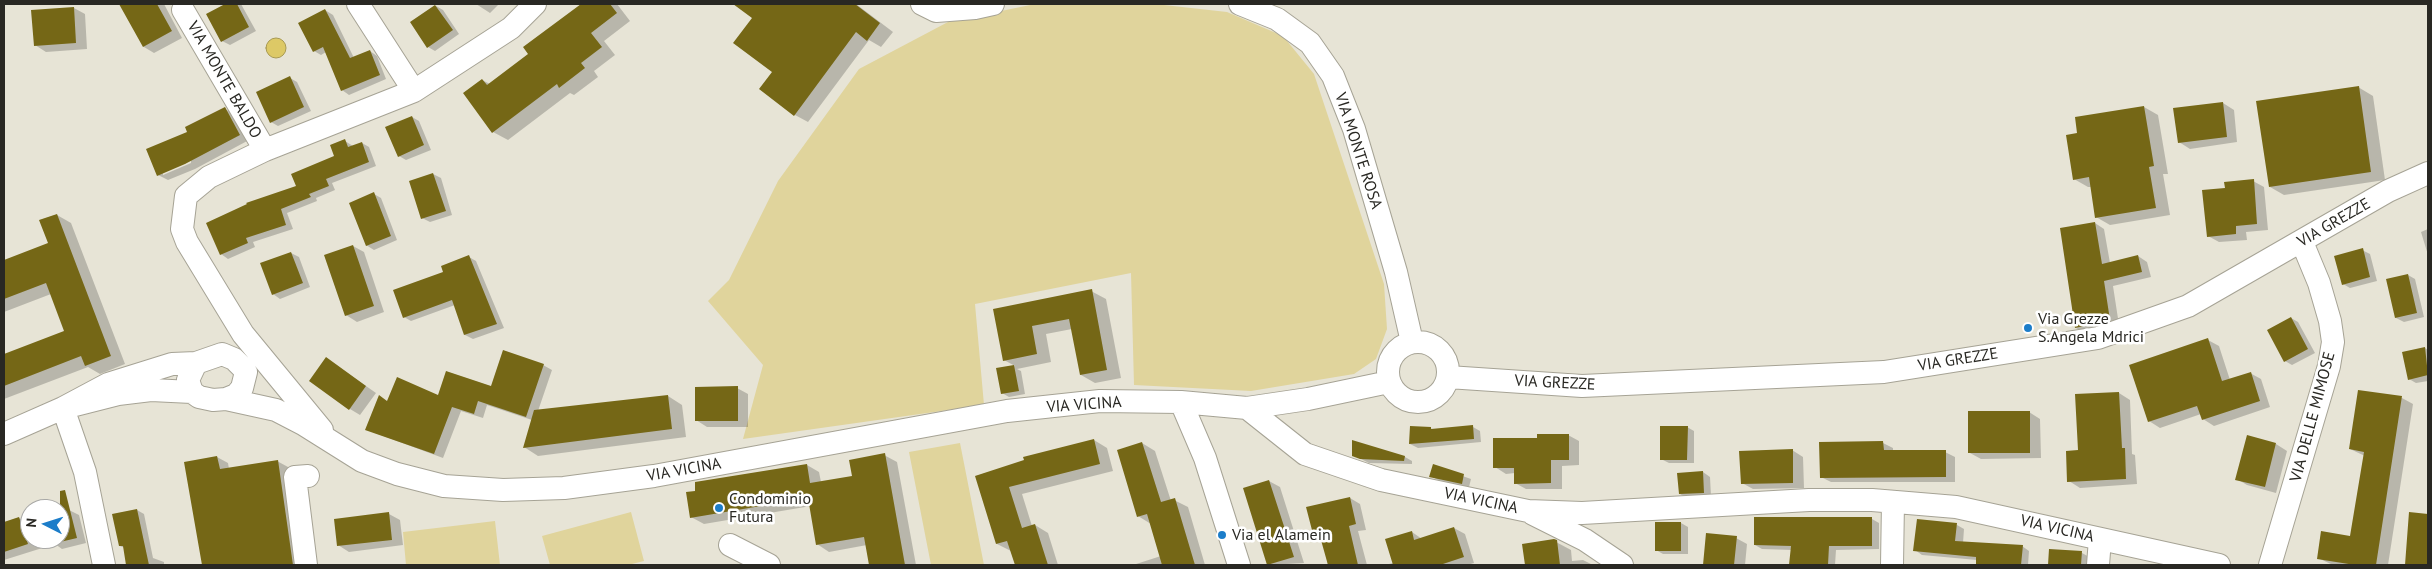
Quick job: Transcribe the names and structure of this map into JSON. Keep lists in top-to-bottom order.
{
  "streets": {
    "street": [
      "VIA MONTE BALDO",
      "VIA MONTE ROSA",
      "VIA GREZZE",
      "VIA VICINA",
      "VIA DELLE MIMOSE"
    ]
  },
  "crossings": [
    ["VIA MONTE BALDO", "VIA VICINA"],
    ["VIA MONTE ROSA", "VIA GREZZE"],
    ["VIA GREZZE", "VIA DELLE MIMOSE"]
  ],
  "places": ["Via Grezze S.Angela Mdrici", "Condominio Futura", "Via el Alamein"],
  "north": "left"
}
